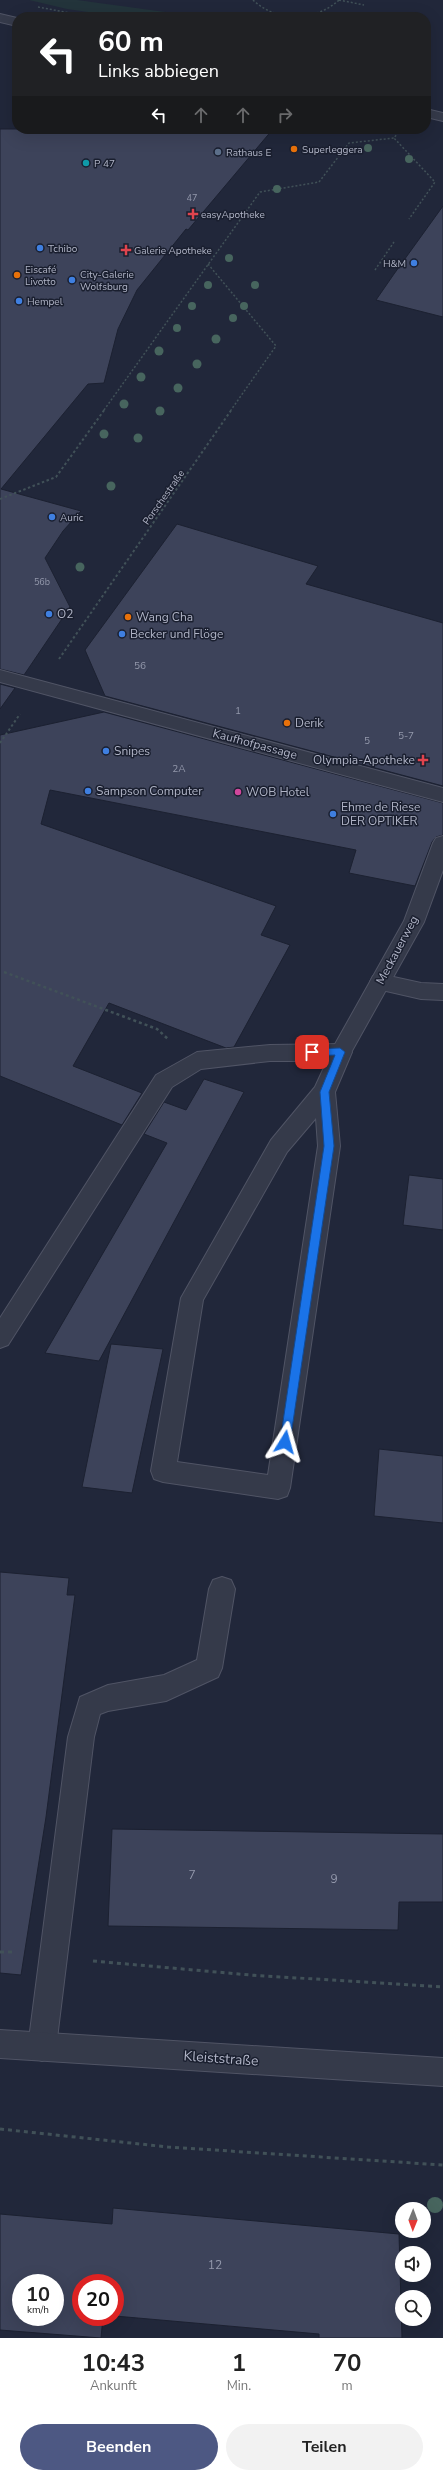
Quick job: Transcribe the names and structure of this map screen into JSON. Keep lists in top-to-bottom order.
{
  "streets": {
    "street": ["Kaufhofpassage", "Meckauerweg", "Kleiststraße"],
    "path": ["Porschestraße"]
  },
  "crossings": [
    ["Porschestraße", "Kaufhofpassage"]
  ],
  "places": {
    "other": [
      "Superleggera",
      "Rathaus E",
      "P 47",
      "Tchibo",
      "H&M",
      "Eiscafé Livotto",
      "City-Galerie Wolfsburg",
      "Hempel",
      "Auric",
      "O2",
      "Wang Cha",
      "Becker und Flöge",
      "Derik",
      "Snipes",
      "Sampson Computer",
      "WOB Hotel",
      "Ehme de Riese DER OPTIKER"
    ],
    "health": ["easyApotheke", "Galerie Apotheke", "Olympia-Apotheke"]
  },
  "house_numbers": [
    "47",
    "56b",
    "56",
    "1",
    "5-7",
    "5",
    "2A",
    "7",
    "9",
    "12"
  ],
  "north": "bottom",
  "page": {
    "turn": ["60 m", "Links abbiegen"],
    "speed": "10 km/h",
    "limit": "20",
    "eta": [
      "10:43",
      "Ankunft",
      "1",
      "Min.",
      "70",
      "m"
    ],
    "buttons": ["Beenden", "Teilen"]
  }
}
